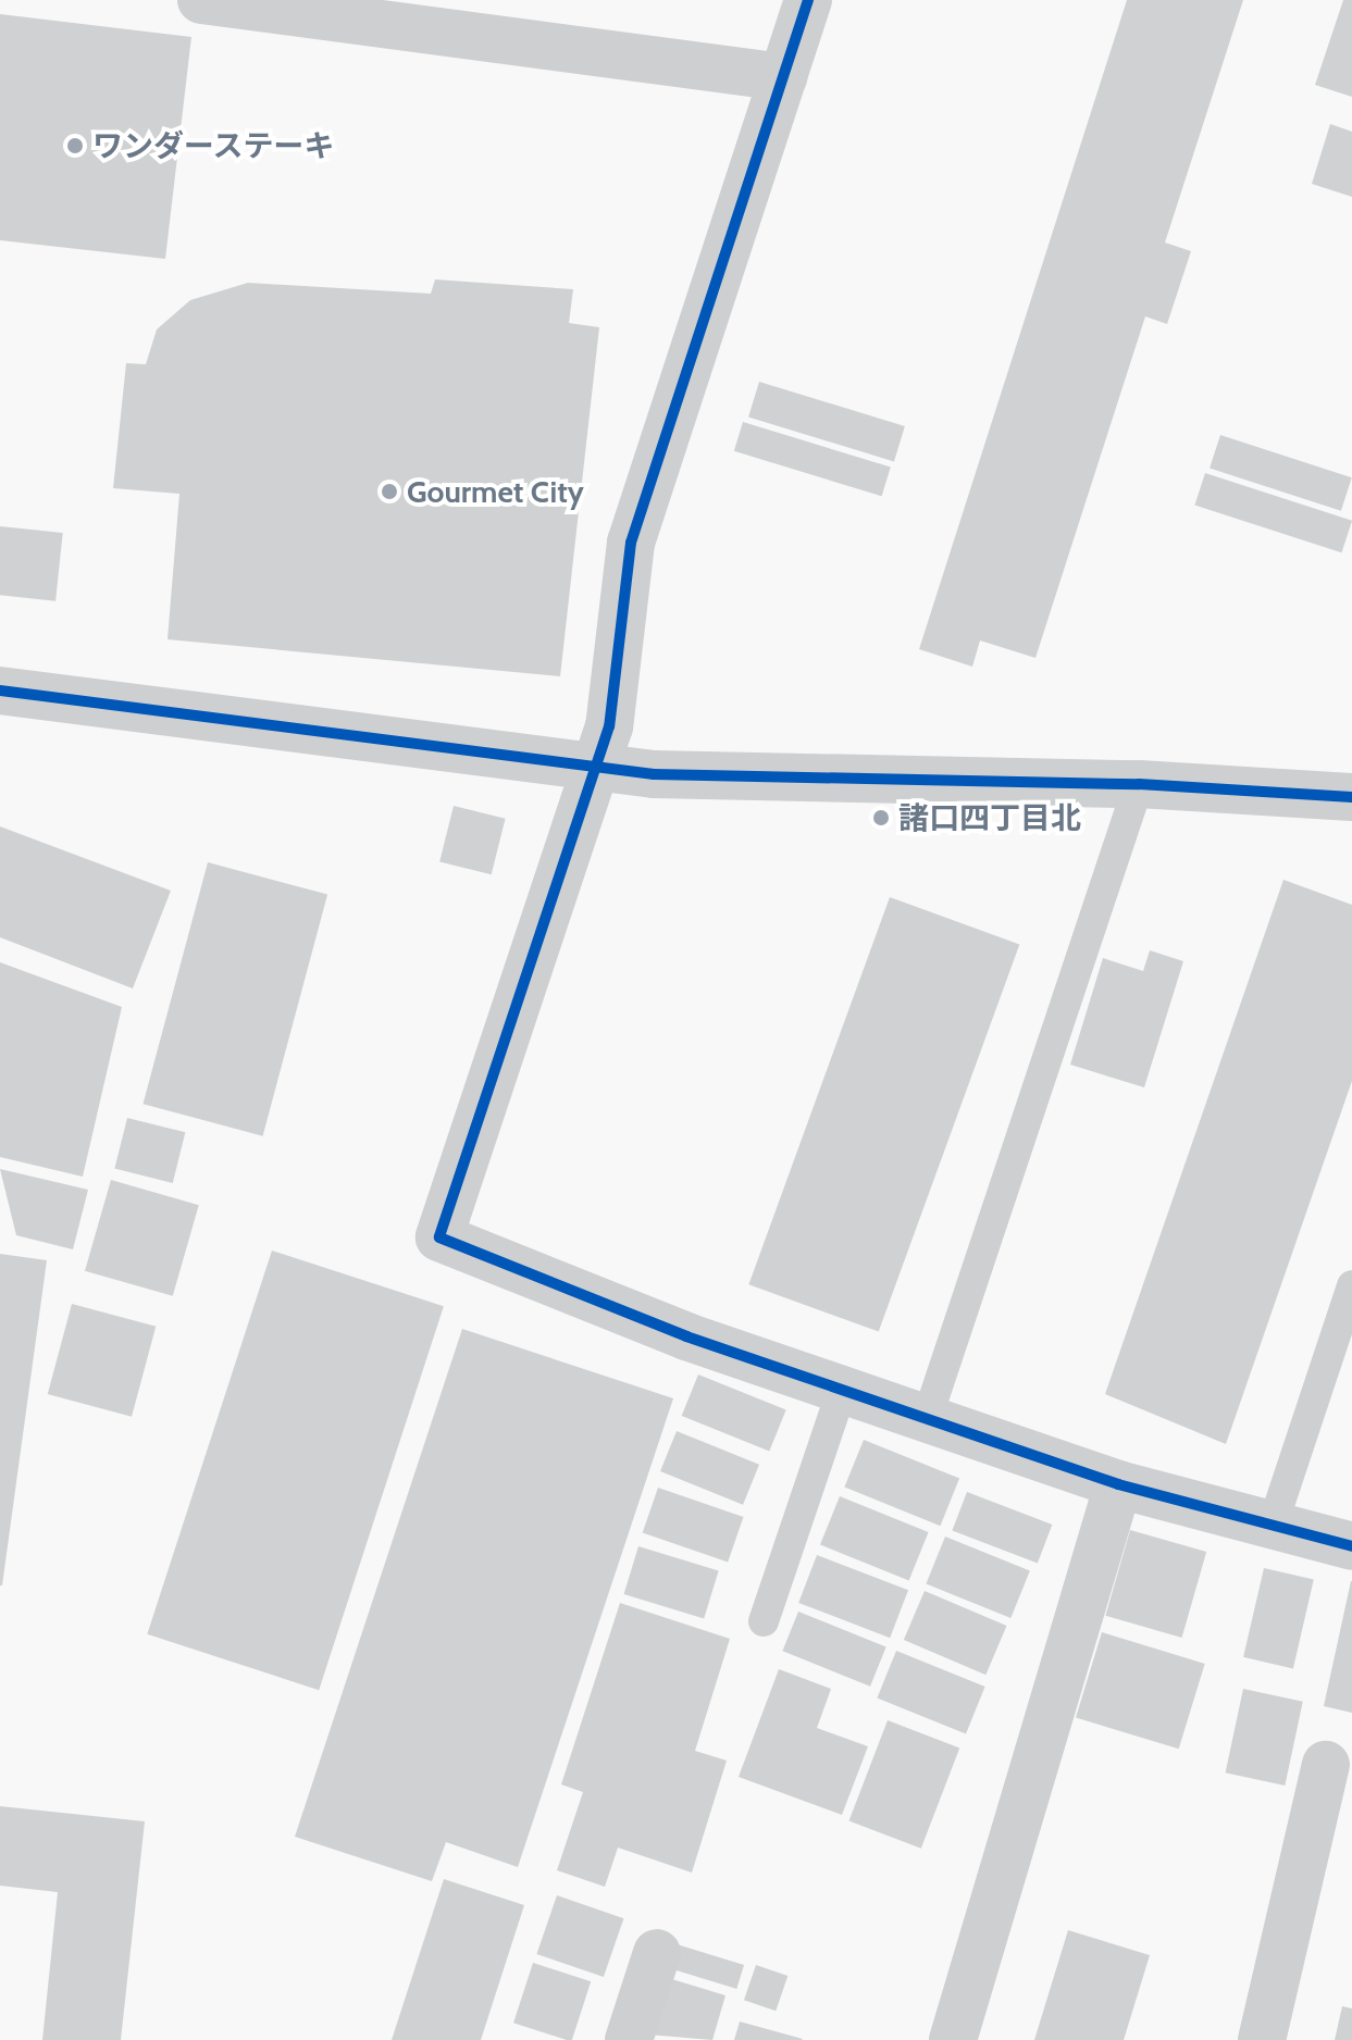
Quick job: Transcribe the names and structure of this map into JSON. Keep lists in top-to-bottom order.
{
  "places": ["ワンダーステーキ", "Gourmet City", "諸口四丁目北"]
}
